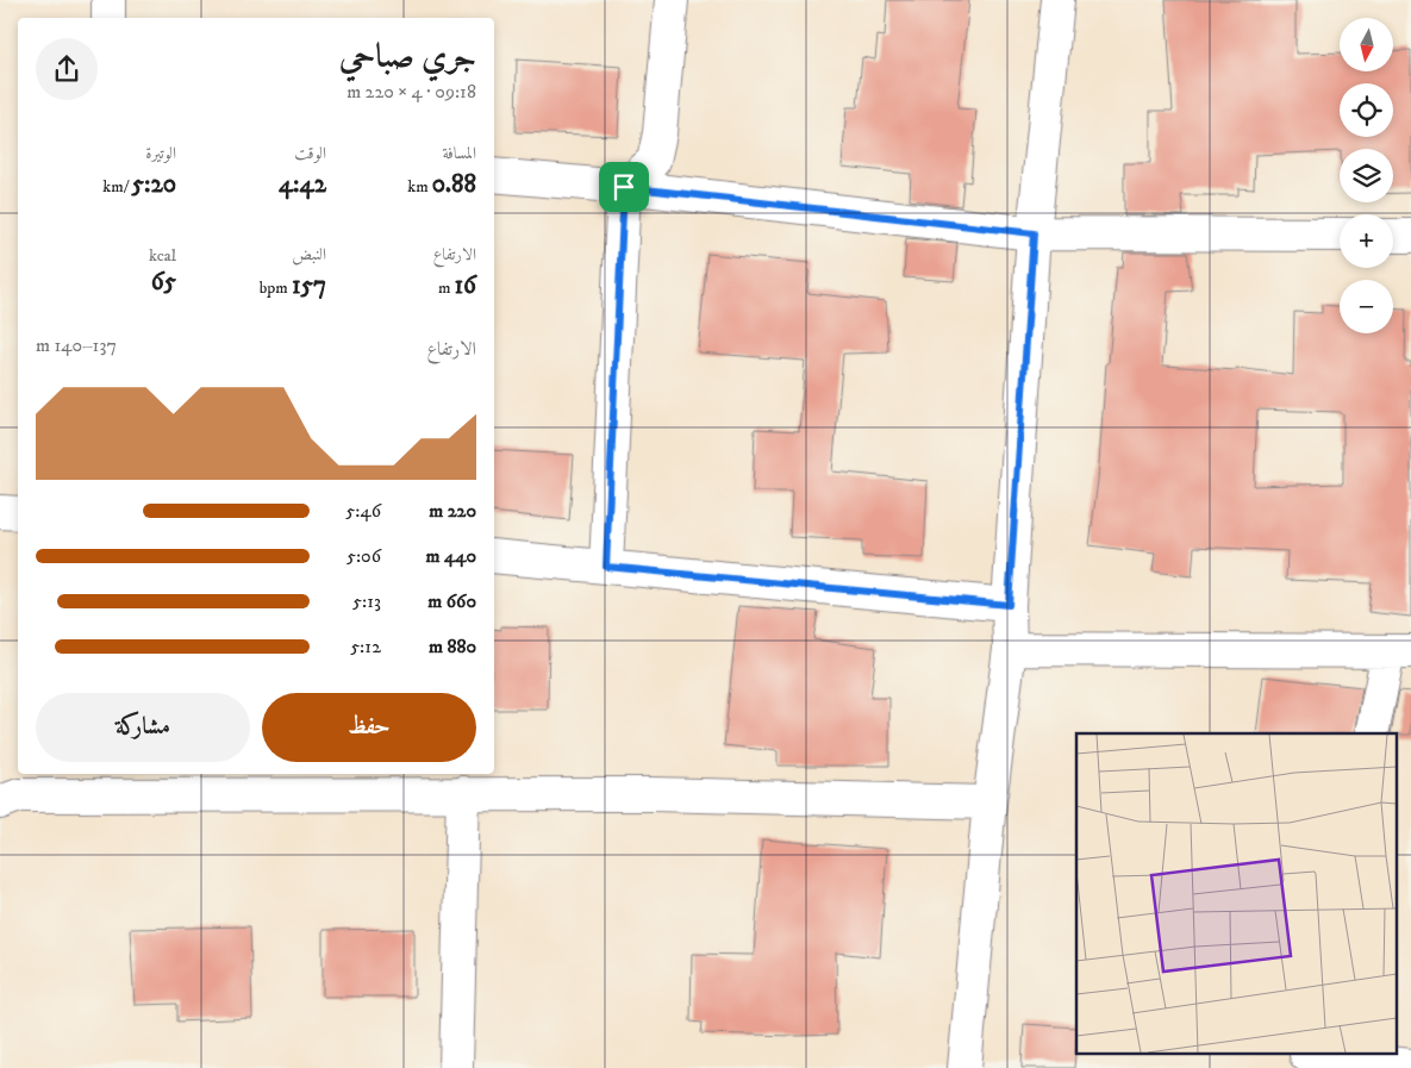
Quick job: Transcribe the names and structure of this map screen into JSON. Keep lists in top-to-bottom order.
{
  "north": "bottom",
  "page": {
    "map_buttons": ["+", "−"],
    "heading": ["جري صباحي", "09:18 · 4 × 220 m"],
    "stats": [
      ["المسافة", "0.88 km"],
      ["الوقت", "4:42"],
      ["الوتيرة", "5:20 /km"],
      ["الارتفاع", "16 m"],
      ["النبض", "157 bpm"],
      ["kcal", "65"]
    ],
    "chart": ["الارتفاع", "137–140 m"],
    "list": [
      {
        "name": "220 m",
        "note": "5:46"
      },
      {
        "name": "440 m",
        "note": "5:06"
      },
      {
        "name": "660 m",
        "note": "5:13"
      },
      {
        "name": "880 m",
        "note": "5:12"
      }
    ],
    "buttons": ["حفظ", "مشاركة"]
  }
}
